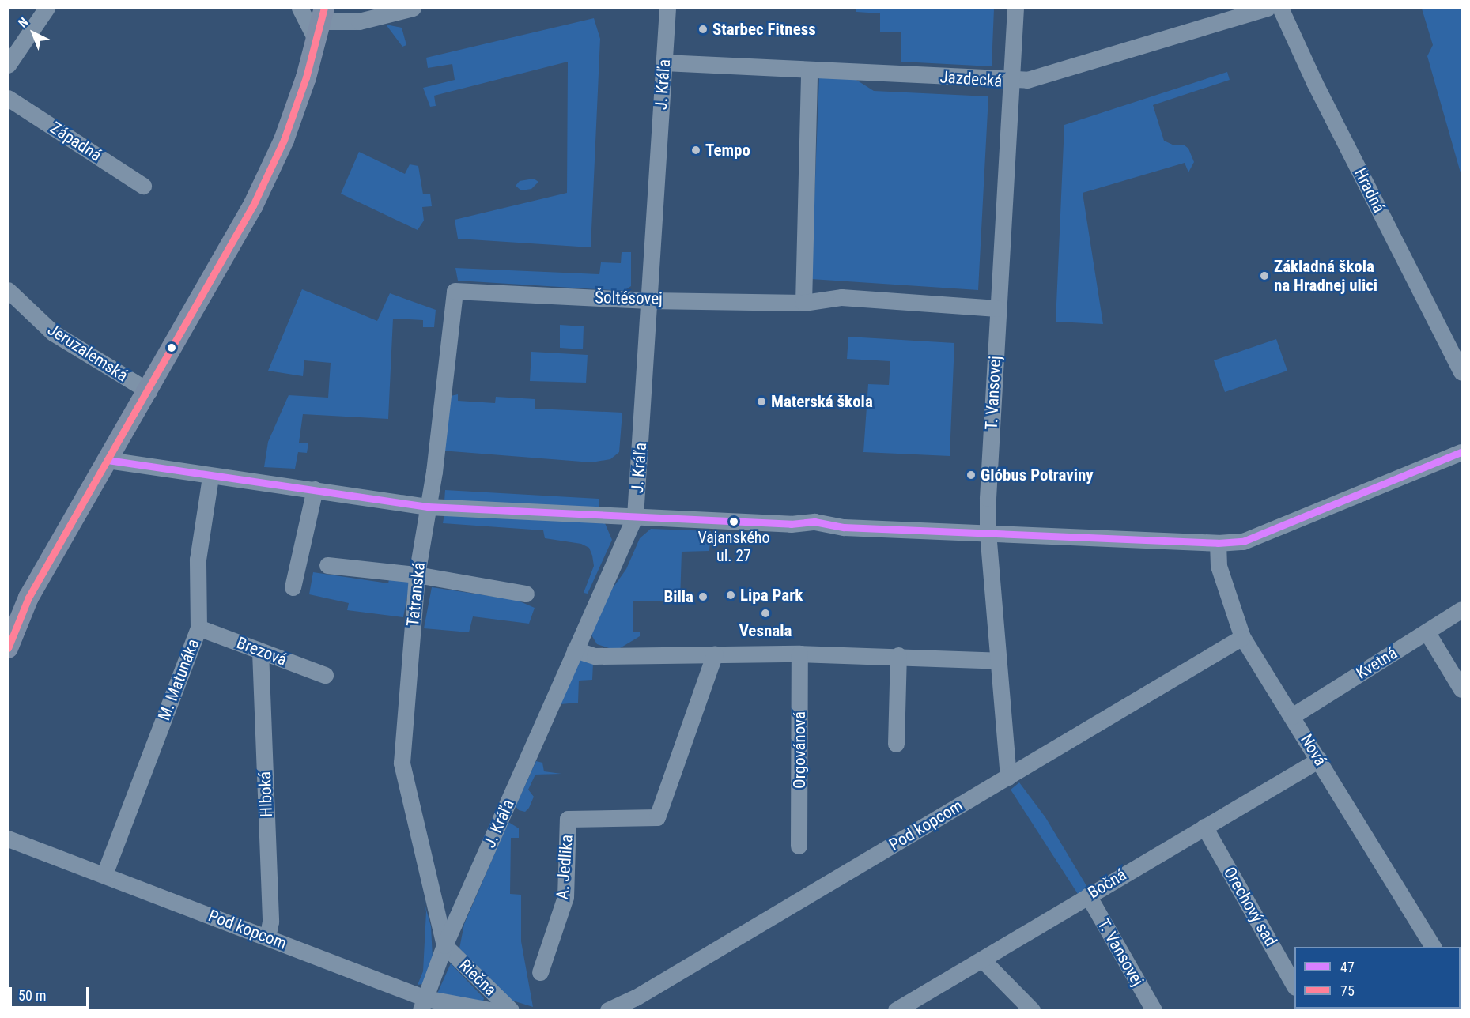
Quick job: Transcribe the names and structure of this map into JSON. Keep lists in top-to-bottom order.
{
  "streets": {
    "street": [
      "Jazdecká",
      "J. Kráľa",
      "Západná",
      "Hradná",
      "Šoltésovej",
      "Jeruzalemská",
      "T. Vansovej",
      "Tatranská",
      "Brezová",
      "Kvetná",
      "M. Matunáka",
      "Orgovánová",
      "Nová",
      "Hlboká",
      "Pod kopcom",
      "A. Jedlika",
      "Bočná",
      "Orechový sad",
      "Riečna"
    ]
  },
  "crossings": [
    ["Jazdecká", "J. Kráľa"],
    ["Jazdecká", "T. Vansovej"],
    ["J. Kráľa", "Šoltésovej"],
    ["J. Kráľa", "Tatranská"],
    ["J. Kráľa", "Riečna"],
    ["Šoltésovej", "T. Vansovej"],
    ["Šoltésovej", "Tatranská"],
    ["T. Vansovej", "Pod kopcom"],
    ["T. Vansovej", "Bočná"],
    ["Tatranská", "Riečna"],
    ["Brezová", "M. Matunáka"],
    ["Brezová", "Hlboká"],
    ["Kvetná", "Nová"],
    ["M. Matunáka", "Pod kopcom"],
    ["Nová", "Pod kopcom"],
    ["Nová", "Bočná"],
    ["Hlboká", "Pod kopcom"],
    ["Bočná", "Orechový sad"]
  ],
  "places": [
    "Starbec Fitness",
    "Tempo",
    "Základná škola na Hradnej ulici",
    "Materská škola",
    "Glóbus Potraviny",
    "Vajanského ul. 27",
    "Lipa Park",
    "Billa",
    "Vesnala"
  ],
  "lines": ["transit line 75", "transit line 47"],
  "legend": ["47", "75"],
  "scale_bar": "50 m",
  "north": "top left"
}
